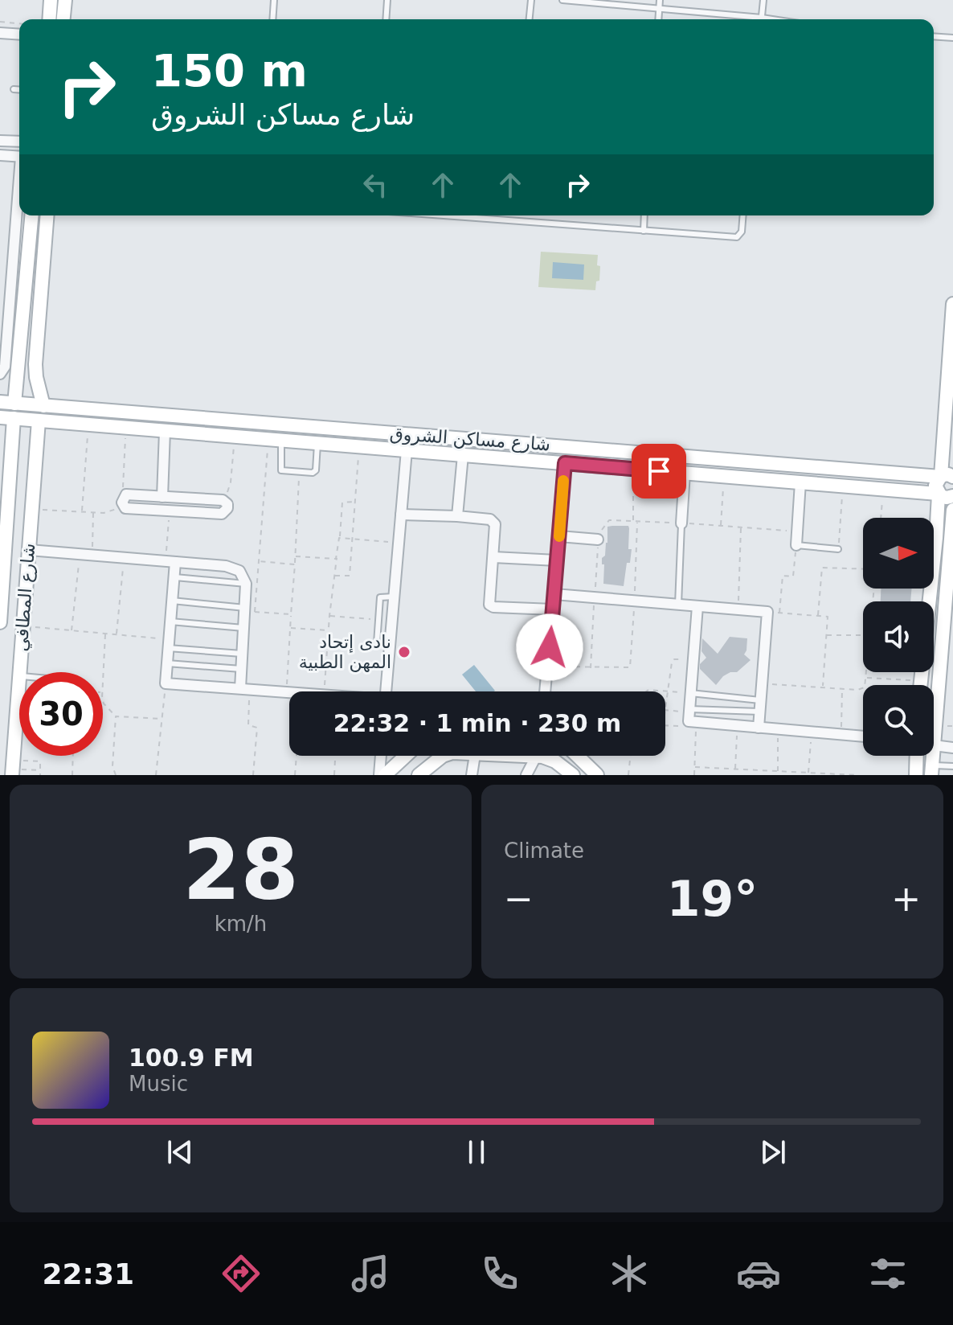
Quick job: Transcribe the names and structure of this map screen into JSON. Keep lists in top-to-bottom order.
{
  "streets": {
    "street": ["شارع مساكن الشروق", "شارع المطافي"]
  },
  "crossings": [
    ["شارع مساكن الشروق", "شارع المطافي"]
  ],
  "places": ["نادى إتحاد المهن الطبية"],
  "north": "right",
  "page": {
    "turn": ["150 m", "شارع مساكن الشروق"],
    "limit": "30",
    "trip": "22:32 · 1 min · 230 m",
    "tile": [
      ["28", "km/h"],
      "Climate"
    ],
    "heat": ["−", "19°", "+"],
    "song": ["100.9 FM", "Music"],
    "tabs": "22:31"
  }
}
